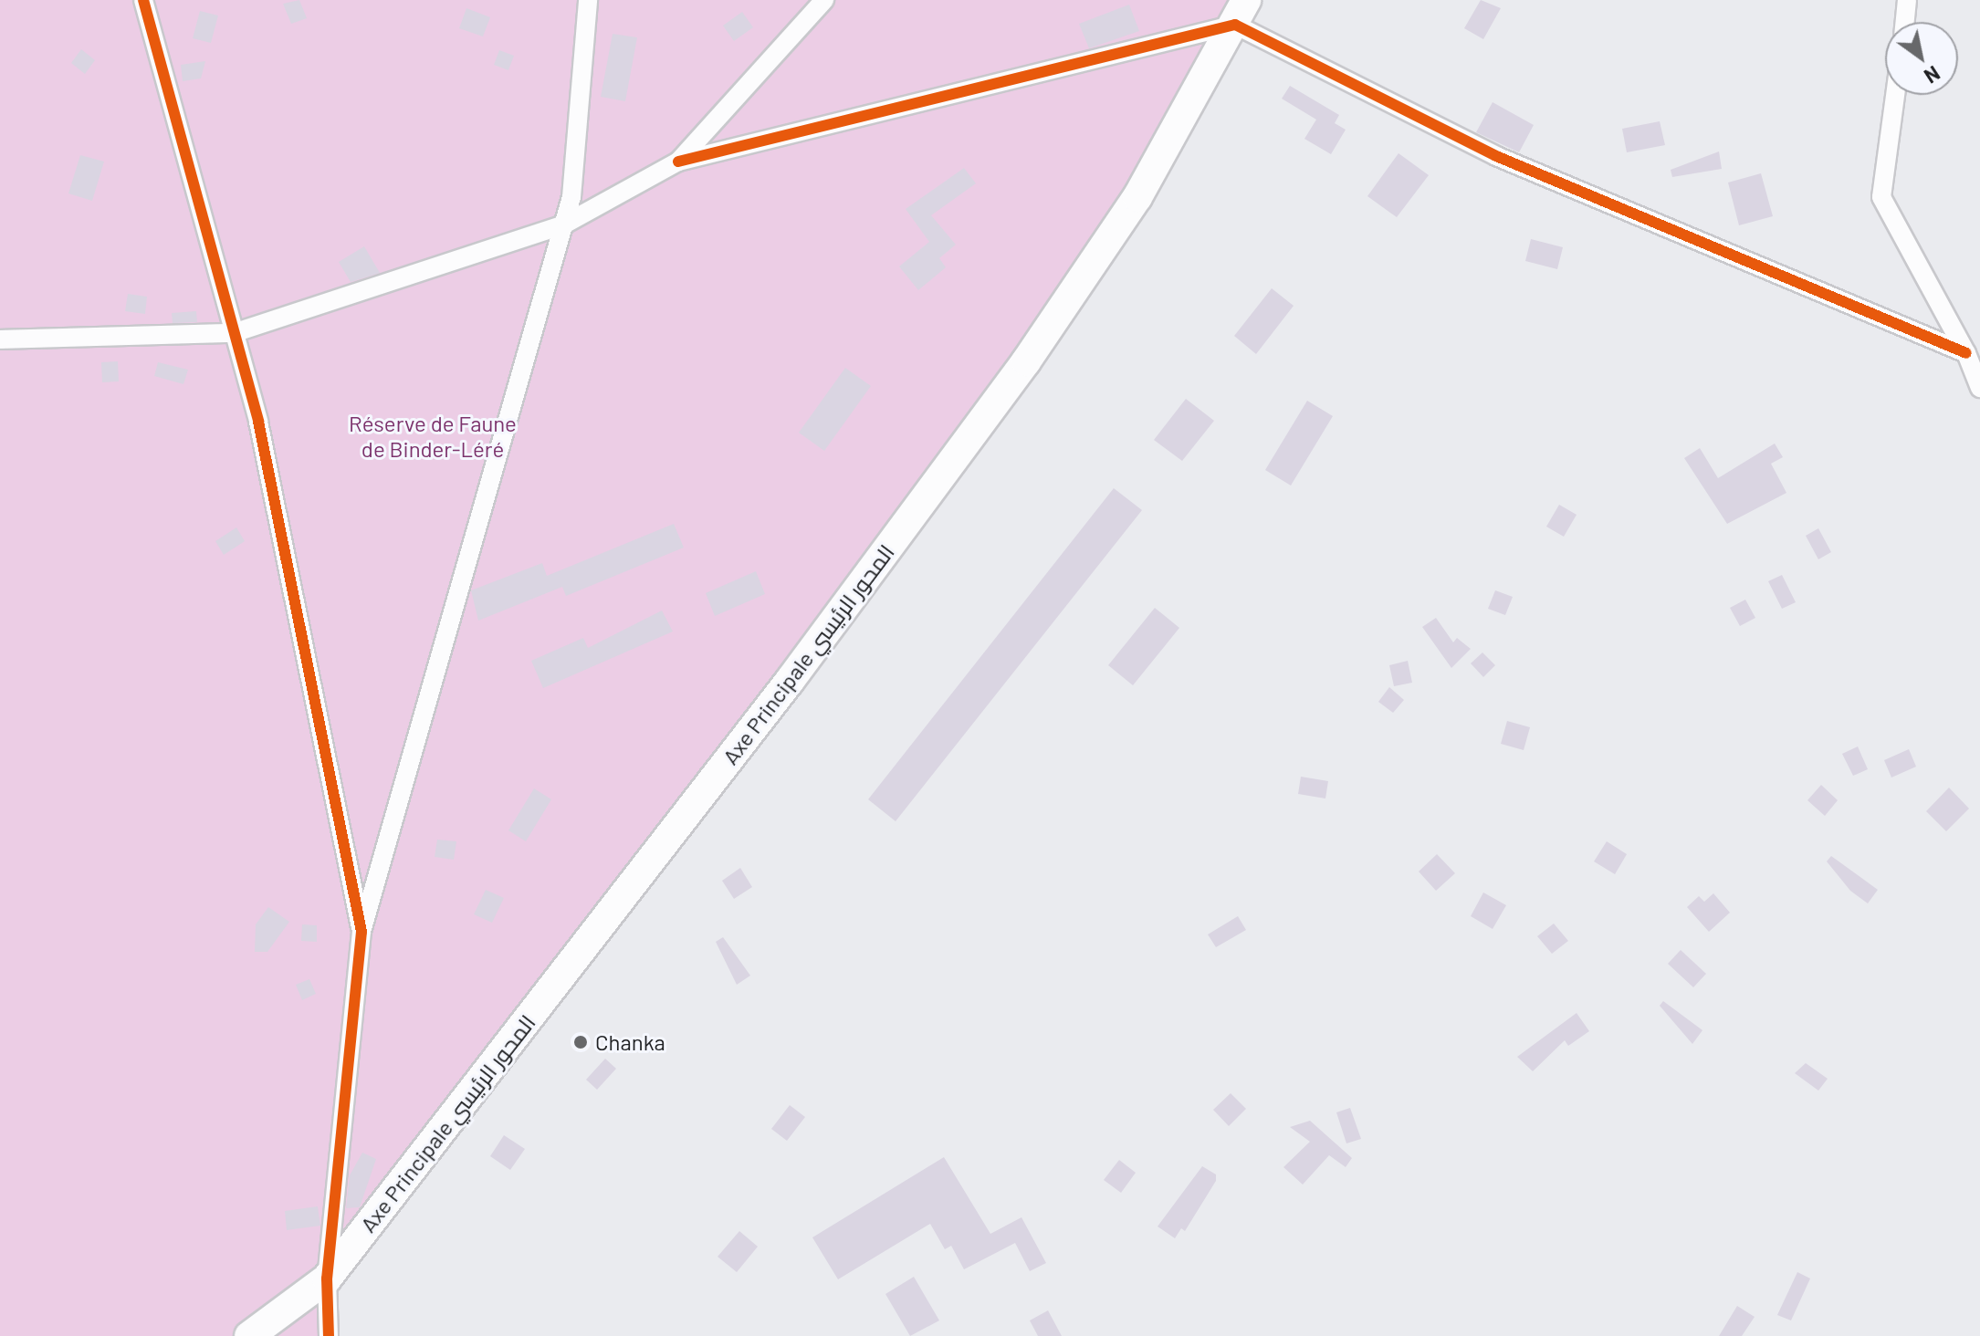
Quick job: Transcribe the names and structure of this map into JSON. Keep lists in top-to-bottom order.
{
  "streets": {
    "main road": ["Axe Principale المحور الرئيسي"]
  },
  "parks": ["Réserve de Faune de Binder-Léré"],
  "places": ["Chanka"],
  "north": "bottom right"
}
